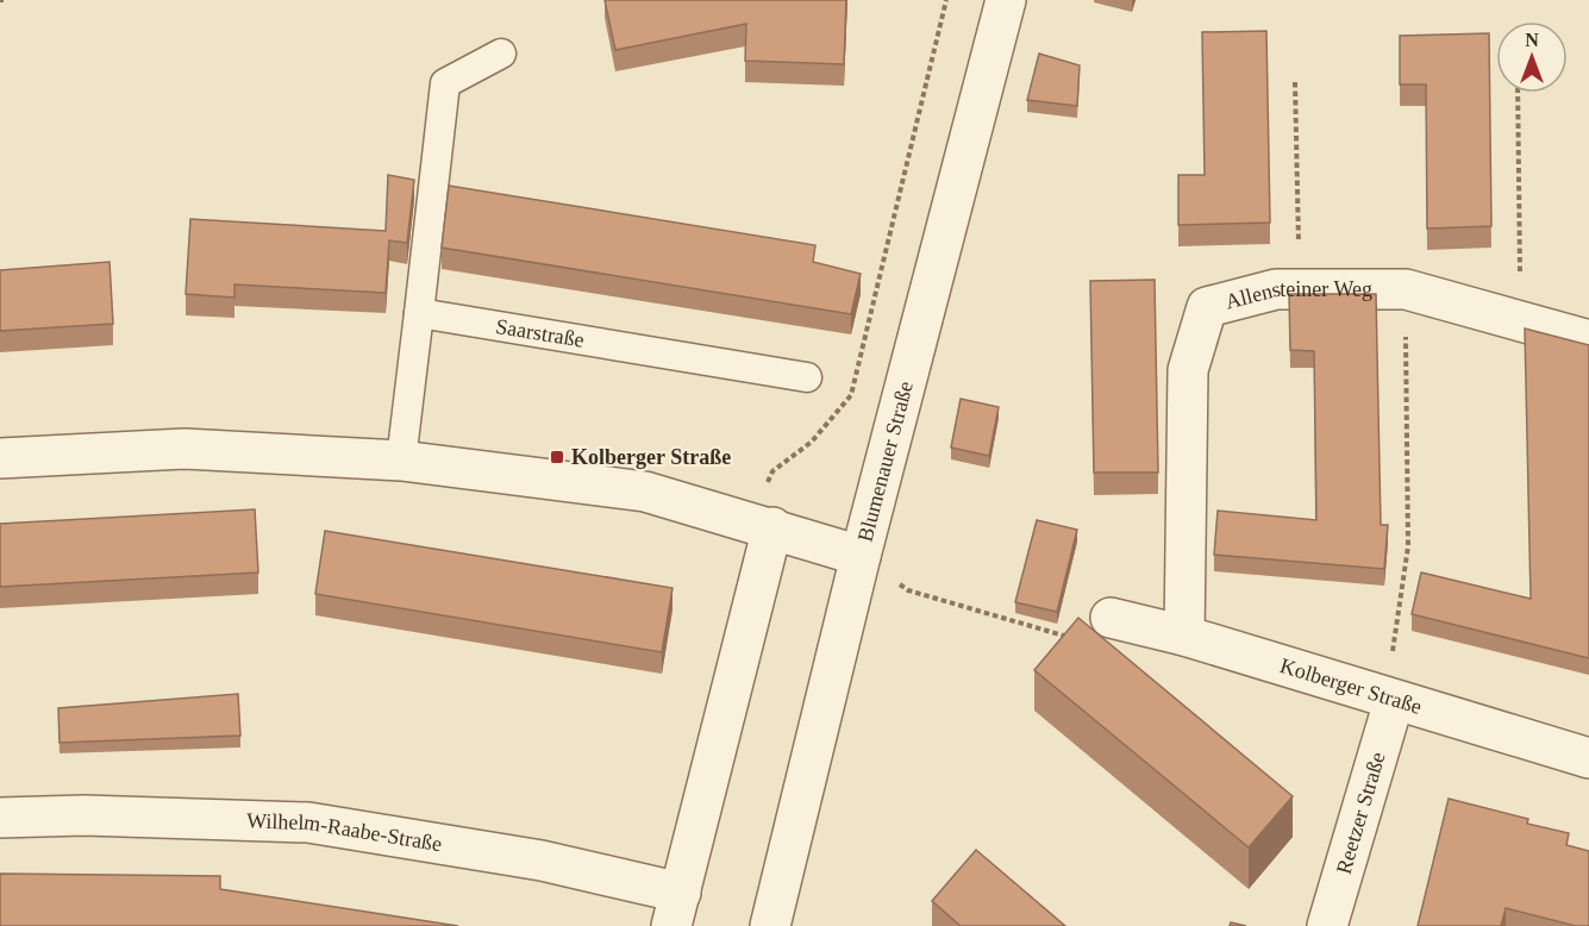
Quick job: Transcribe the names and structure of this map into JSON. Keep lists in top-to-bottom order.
{
  "streets": {
    "street": [
      "Allensteiner Weg",
      "Blumenauer Straße",
      "Kolberger Straße",
      "Reetzer Straße",
      "Wilhelm-Raabe-Straße"
    ],
    "lane": ["Saarstraße"]
  },
  "crossings": [
    ["Allensteiner Weg", "Kolberger Straße"],
    ["Kolberger Straße", "Reetzer Straße"]
  ],
  "places": {
    "transit": ["Kolberger Straße"]
  },
  "north": "top"
}
